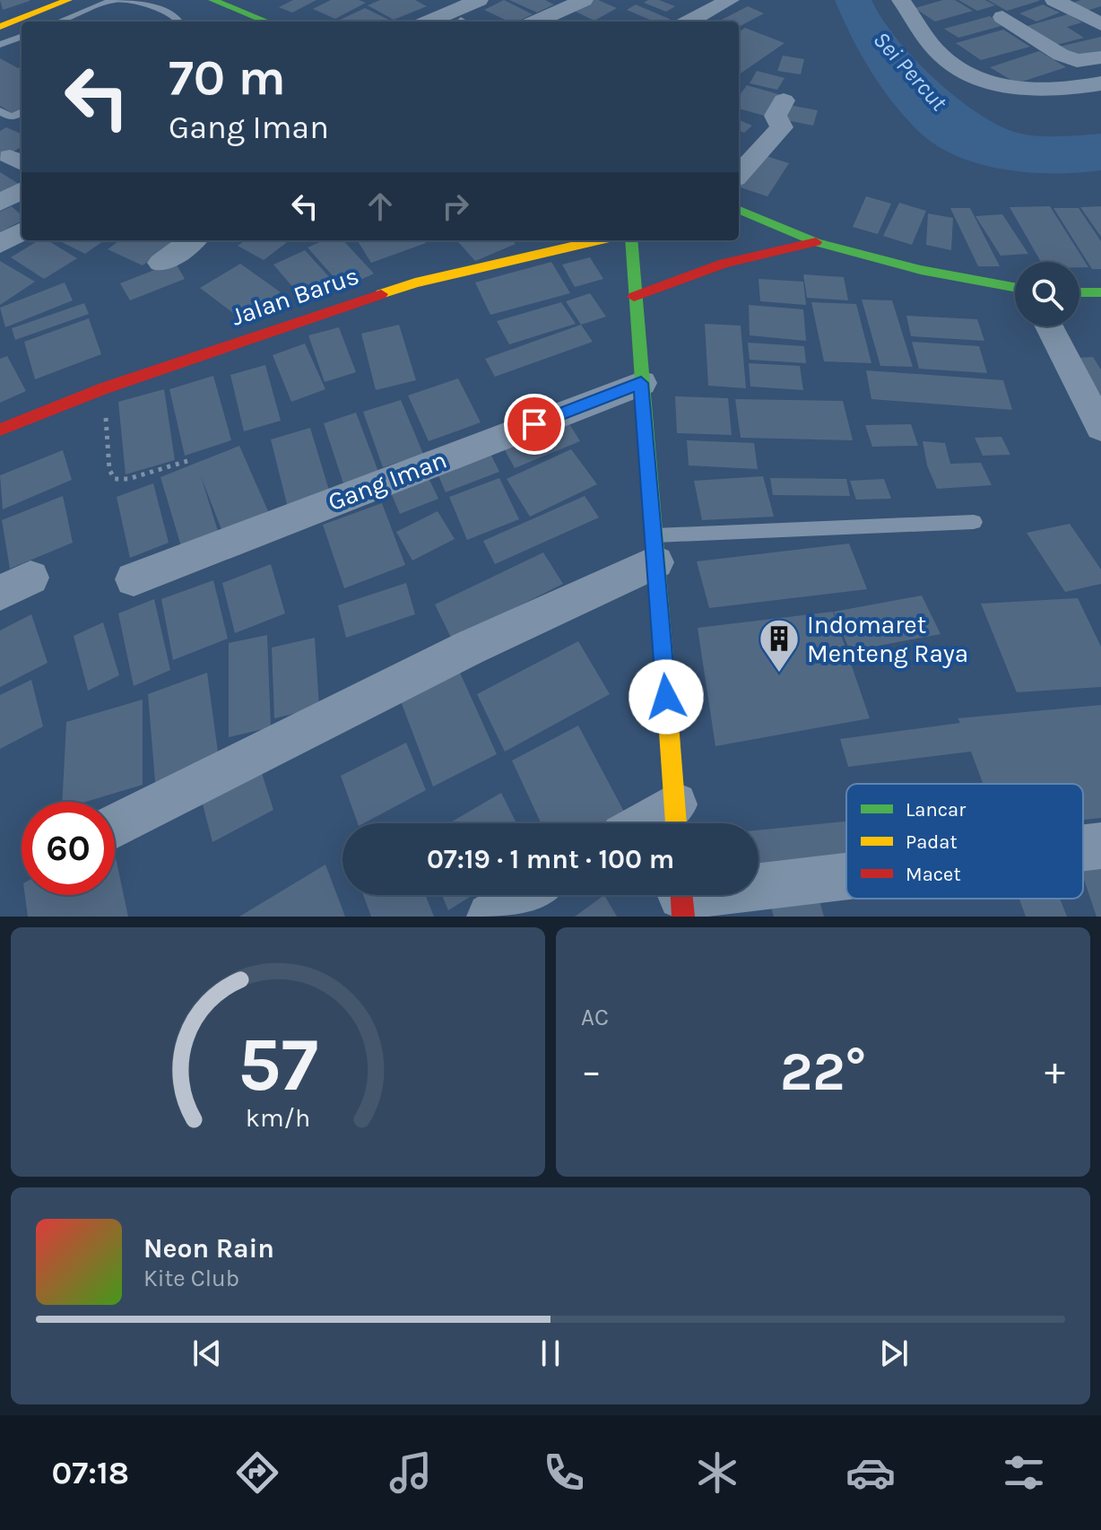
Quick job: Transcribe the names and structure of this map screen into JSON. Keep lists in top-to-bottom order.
{
  "streets": {
    "main road": ["Jalan Barus"],
    "street": ["Gang Iman"]
  },
  "water": ["Sei Percut"],
  "places": {
    "building": ["Indomaret Menteng Raya"]
  },
  "legend": ["Lancar", "Padat", "Macet"],
  "page": {
    "turn": ["70 m", "Gang Iman"],
    "limit": "60",
    "trip": "07:19 · 1 mnt · 100 m",
    "tile": "AC",
    "heat": ["−", "22°", "+"],
    "song": ["Neon Rain", "Kite Club"],
    "tabs": "07:18",
    "gauge": ["57", "km/h"]
  }
}
